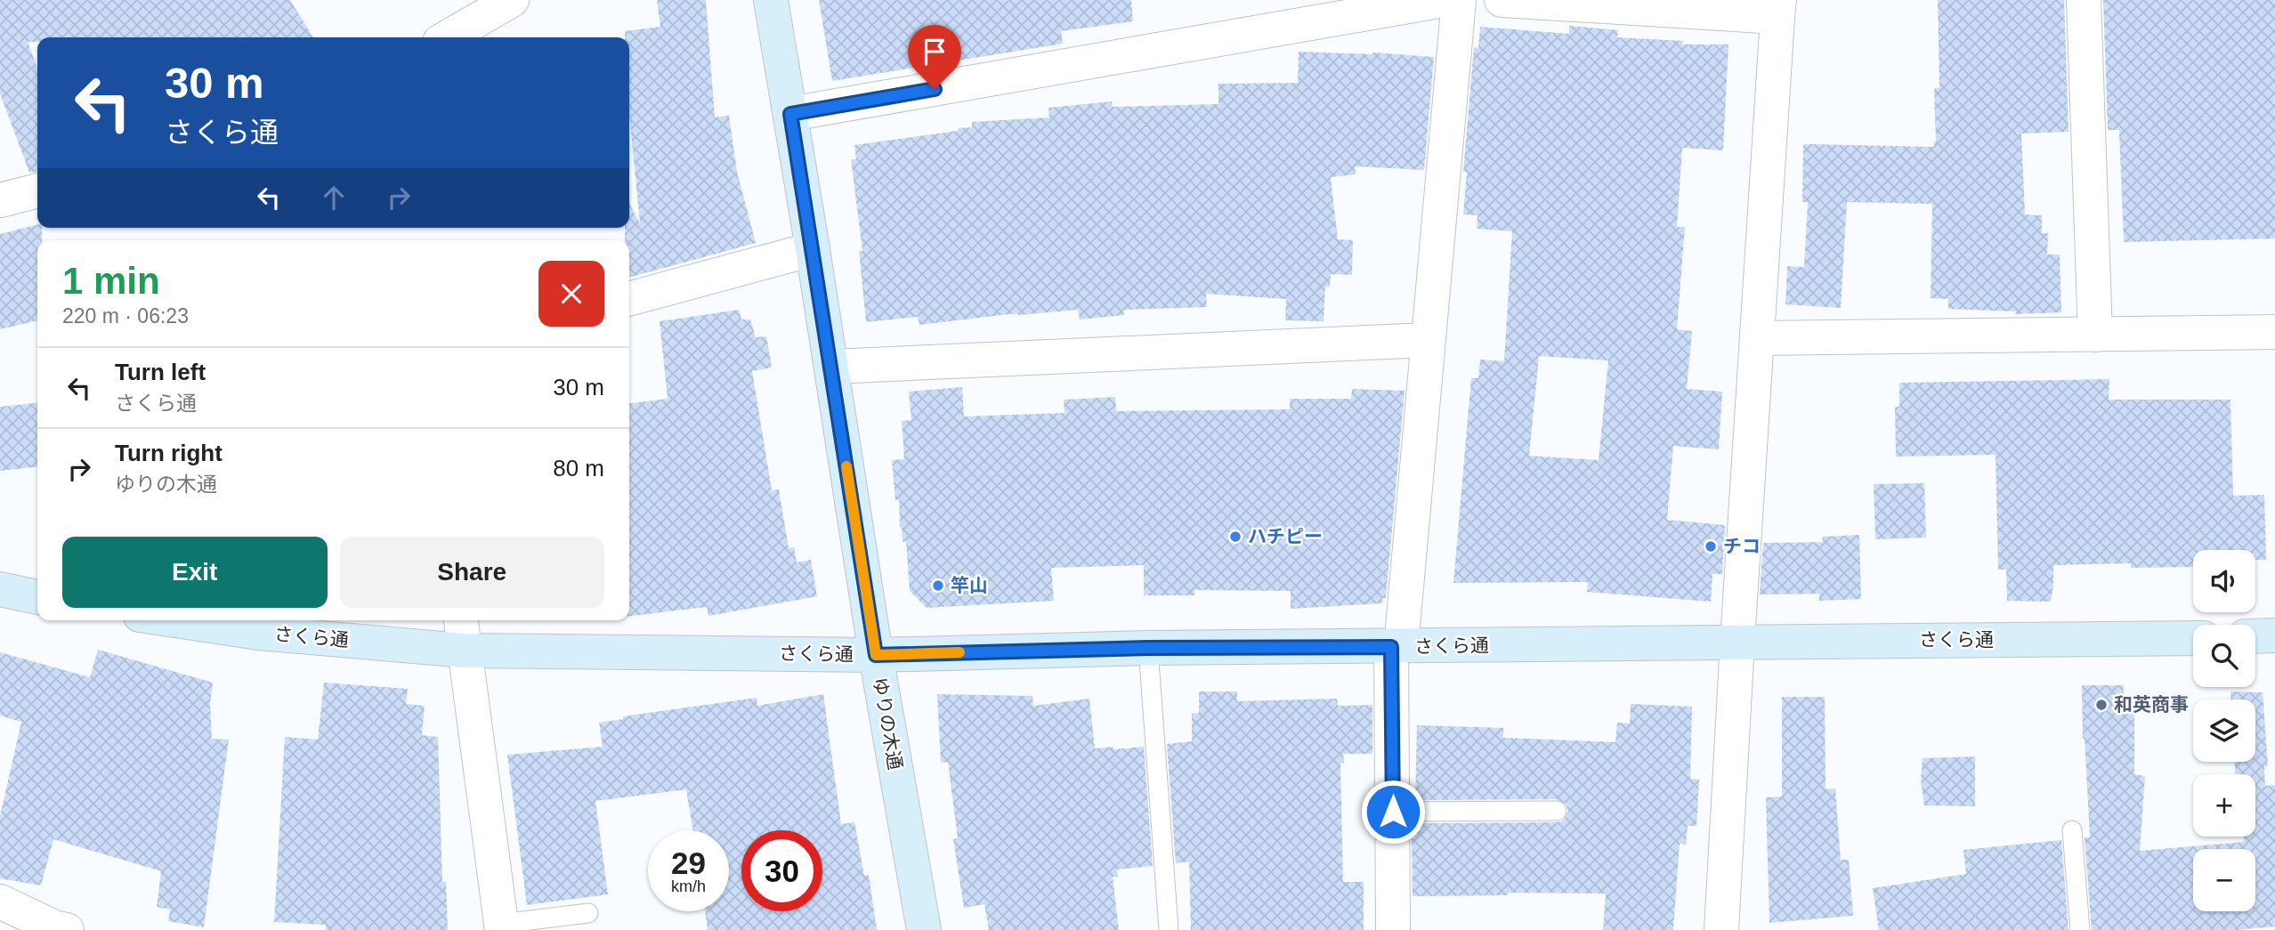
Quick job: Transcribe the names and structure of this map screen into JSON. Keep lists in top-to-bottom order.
{
  "streets": {
    "street": ["さくら通", "ゆりの木通"]
  },
  "crossings": [
    ["さくら通", "ゆりの木通"]
  ],
  "places": [
    "ハチピー",
    "チコ",
    "竿山",
    "和英商事"
  ],
  "page": {
    "turn": ["30 m", "さくら通"],
    "heading": ["1 min", "220 m · 06:23"],
    "list": [
      {
        "name": "Turn left",
        "note": "さくら通",
        "value": "30 m"
      },
      {
        "name": "Turn right",
        "note": "ゆりの木通",
        "value": "80 m"
      }
    ],
    "buttons": ["Exit", "Share"],
    "map_buttons": ["+", "−"],
    "speed": "29 km/h",
    "limit": "30"
  }
}
